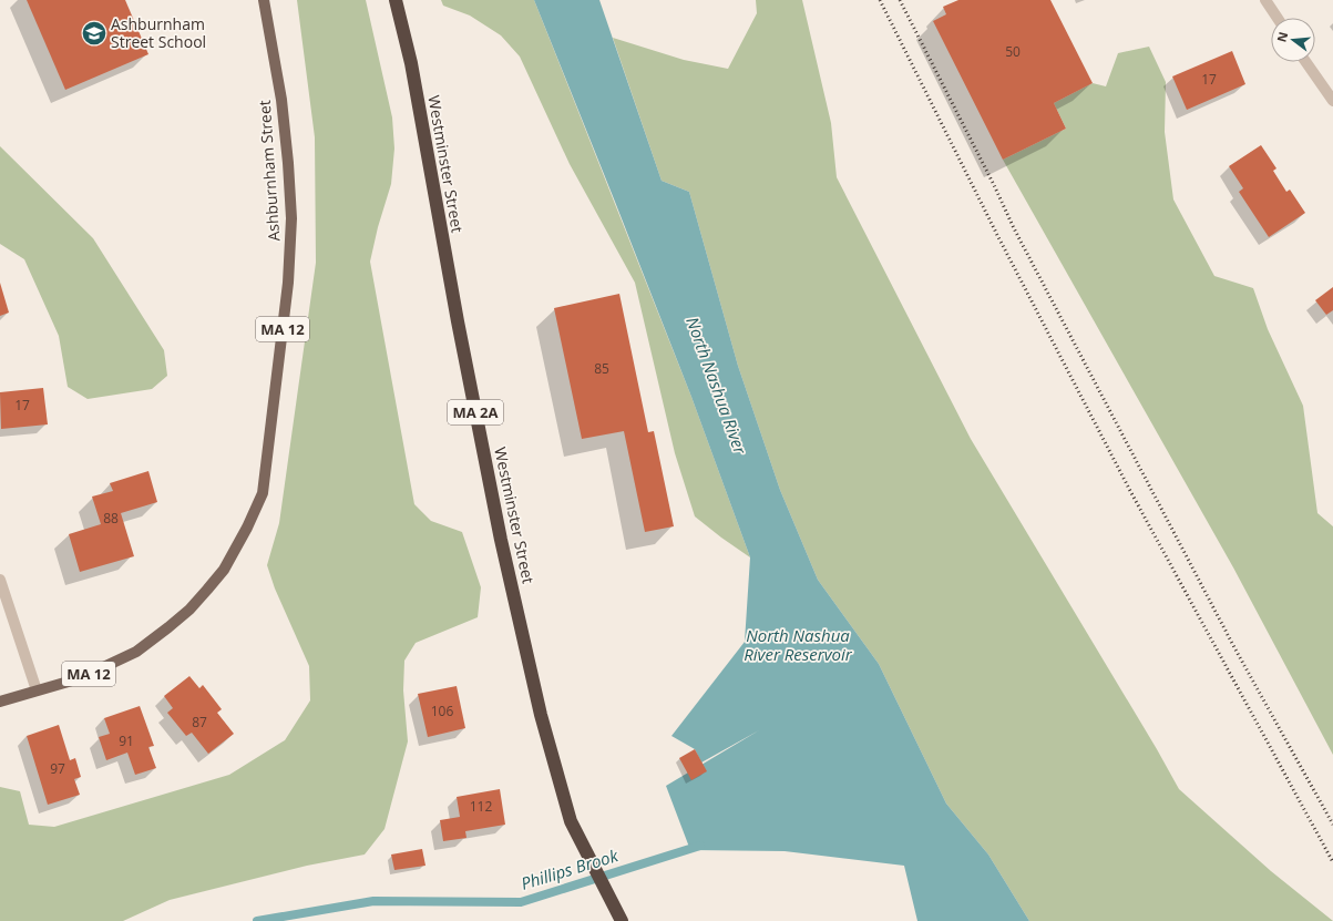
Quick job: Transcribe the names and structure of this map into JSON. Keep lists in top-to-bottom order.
{
  "streets": {
    "highway": ["Westminster Street", "MA 2A"],
    "main road": ["Ashburnham Street", "MA 12"]
  },
  "water": ["North Nashua River", "North Nashua River Reservoir", "Phillips Brook"],
  "places": {
    "school or university": ["Ashburnham Street School"]
  },
  "house_numbers": [
    "50",
    "17",
    "85",
    "17",
    "88",
    "106",
    "87",
    "91",
    "97",
    "112"
  ],
  "north": "left"
}
